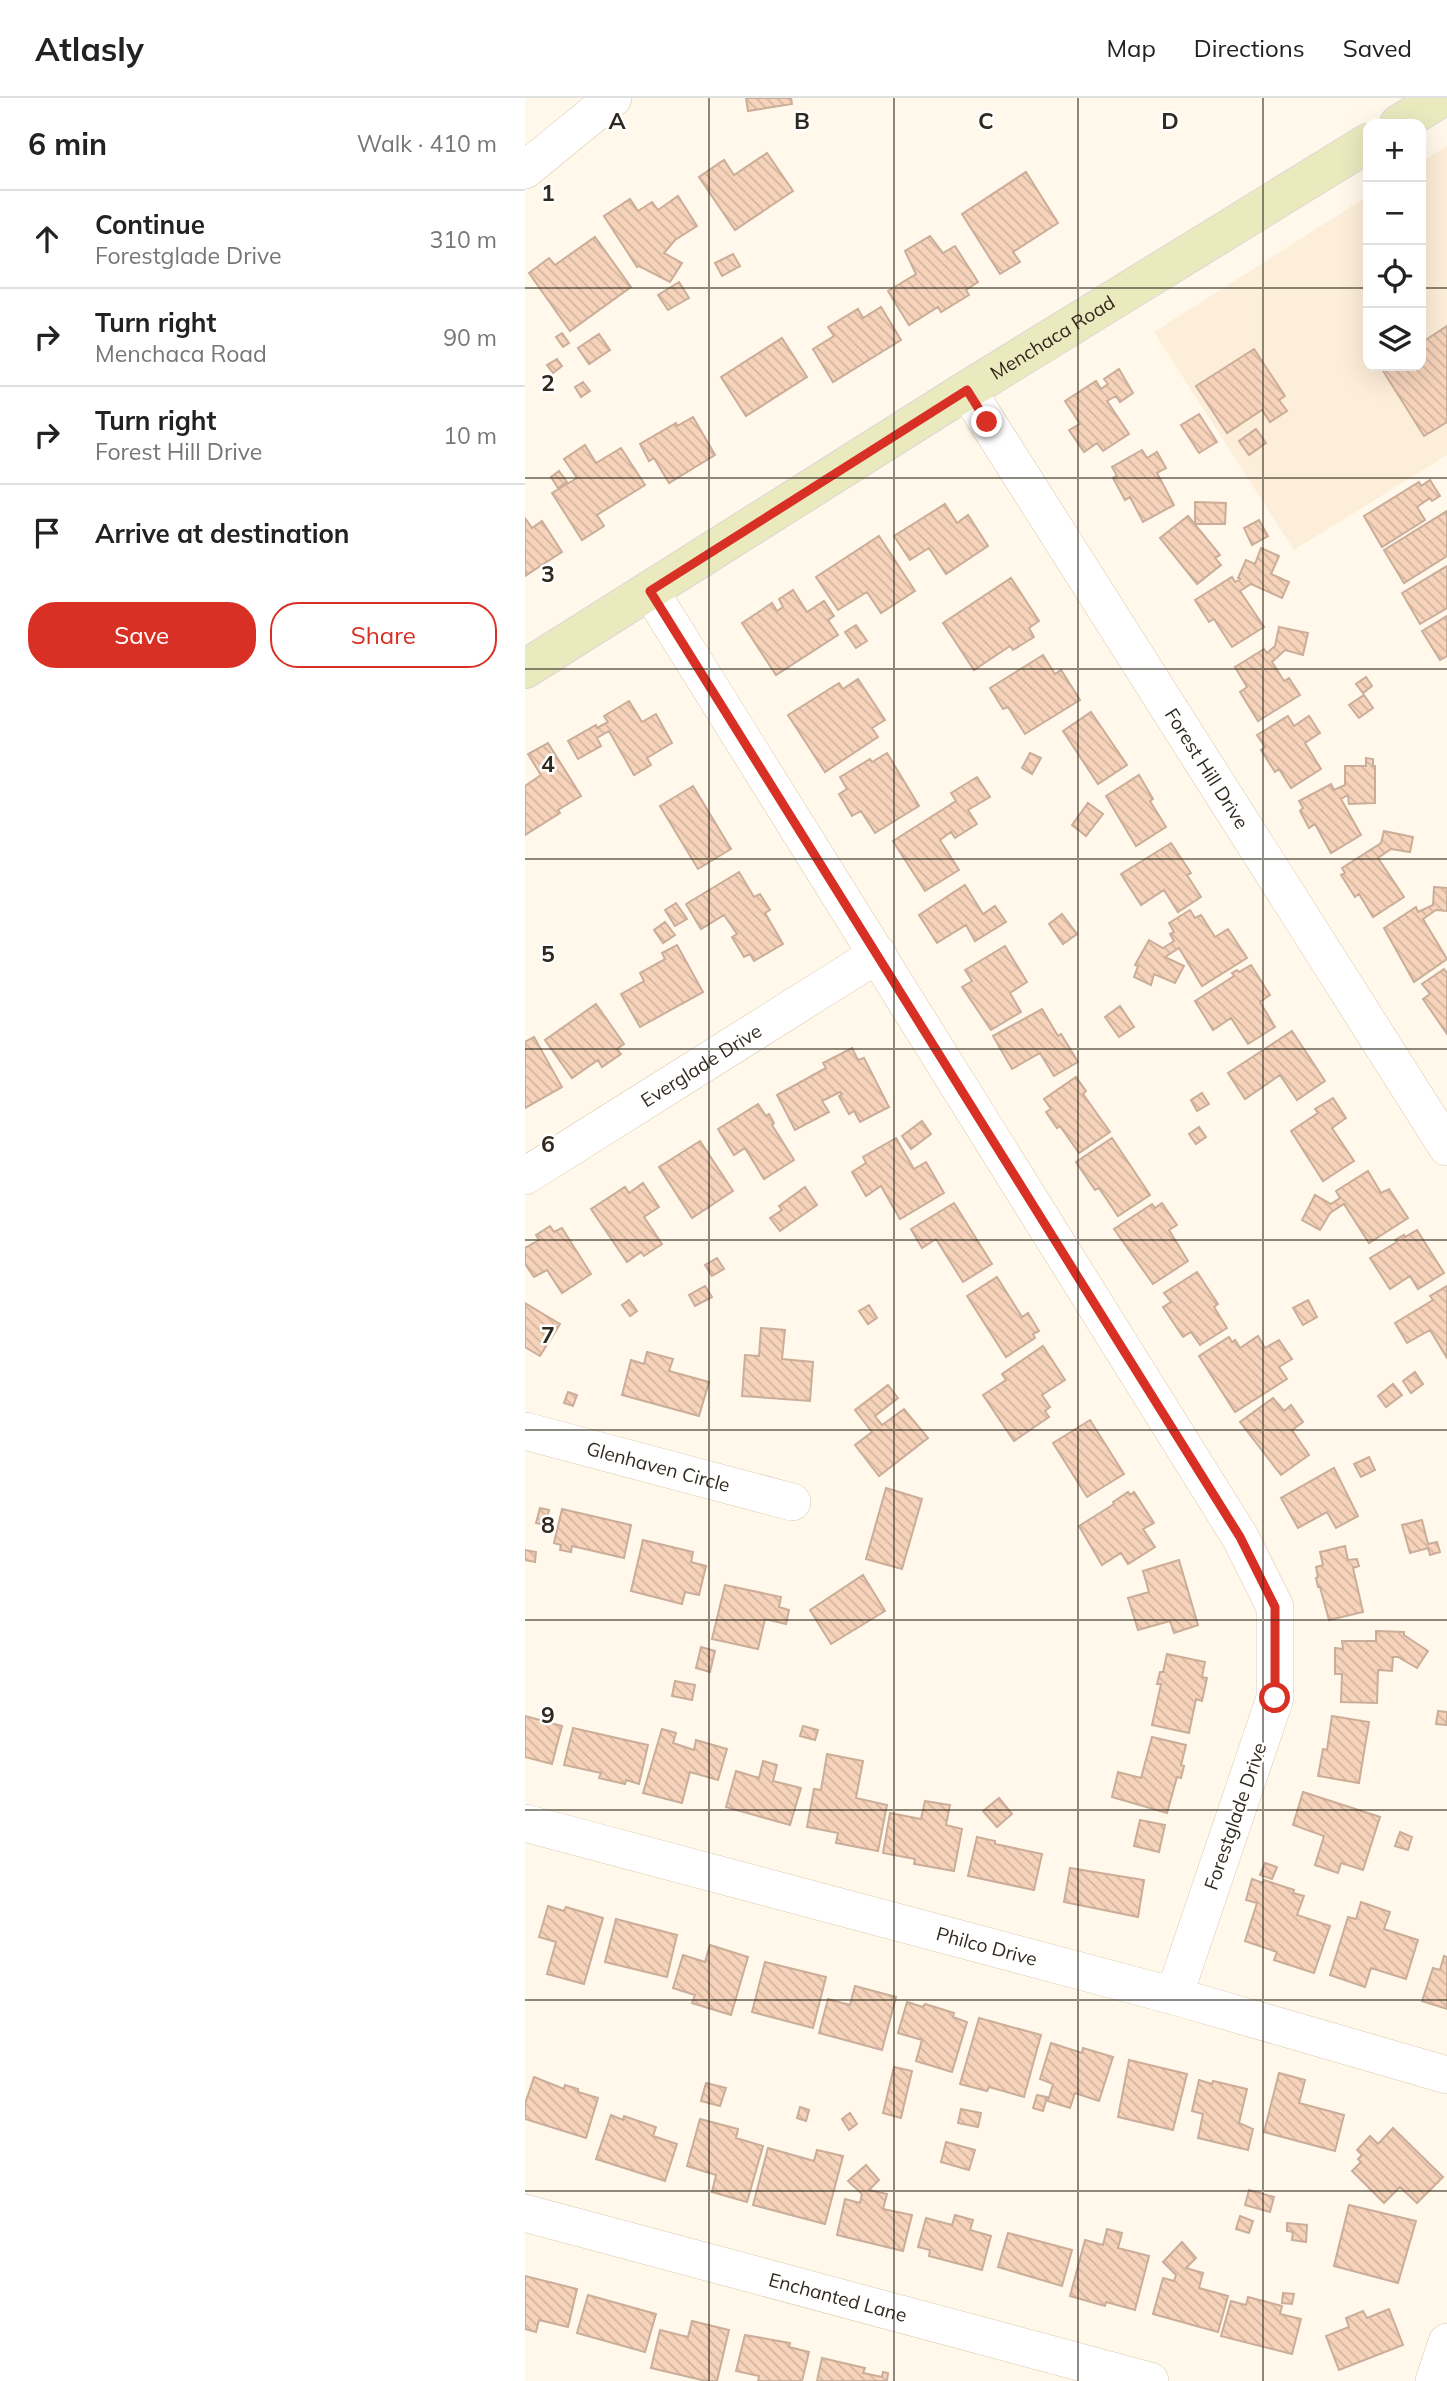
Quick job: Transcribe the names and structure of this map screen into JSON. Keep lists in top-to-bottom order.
{
  "streets": {
    "main road": ["Menchaca Road"],
    "street": [
      "Forest Hill Drive",
      "Everglade Drive",
      "Glenhaven Circle",
      "Forestglade Drive",
      "Philco Drive",
      "Enchanted Lane"
    ]
  },
  "crossings": [
    ["Menchaca Road", "Forest Hill Drive"],
    ["Menchaca Road", "Forestglade Drive"],
    ["Everglade Drive", "Forestglade Drive"],
    ["Forestglade Drive", "Philco Drive"]
  ],
  "page": {
    "header": "Atlasly",
    "nav": ["Map", "Directions", "Saved"],
    "heading": ["6 min", "Walk · 410 m"],
    "map_buttons": ["+", "−"],
    "list": [
      ["Continue", "Forestglade Drive", "310 m"],
      ["Turn right", "Menchaca Road", "90 m"],
      ["Turn right", "Forest Hill Drive", "10 m"],
      "Arrive at destination"
    ],
    "buttons": ["Save", "Share"]
  },
  "grid": {
    "columns": [
      "A",
      "B",
      "C",
      "D"
    ],
    "rows": [
      "1",
      "2",
      "3",
      "4",
      "5",
      "6",
      "7",
      "8",
      "9"
    ]
  }
}
